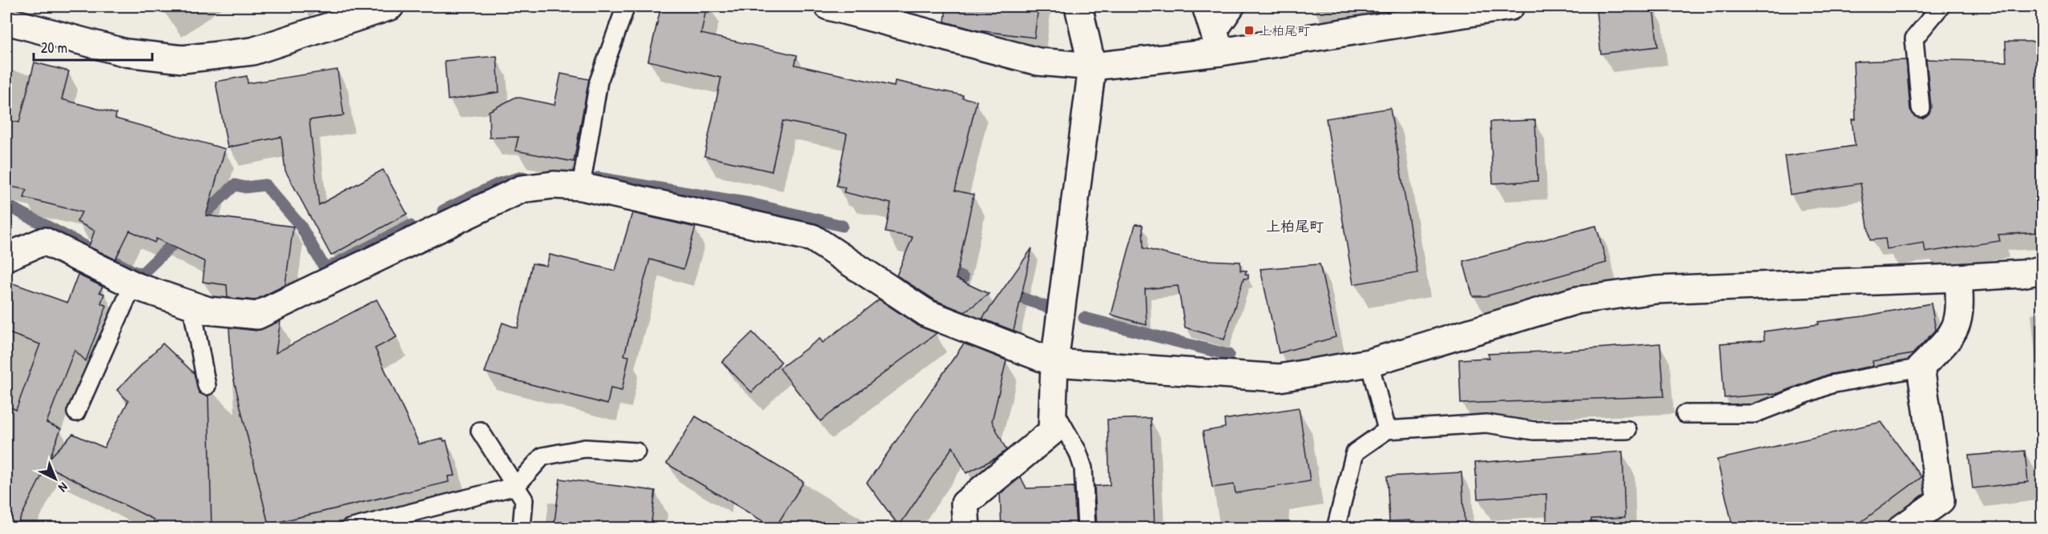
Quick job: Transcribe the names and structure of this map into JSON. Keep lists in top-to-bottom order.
{
  "districts": ["上柏尾町"],
  "places": {
    "transit": ["上柏尾町"]
  },
  "scale_bar": "20 m",
  "north": "bottom right"
}
